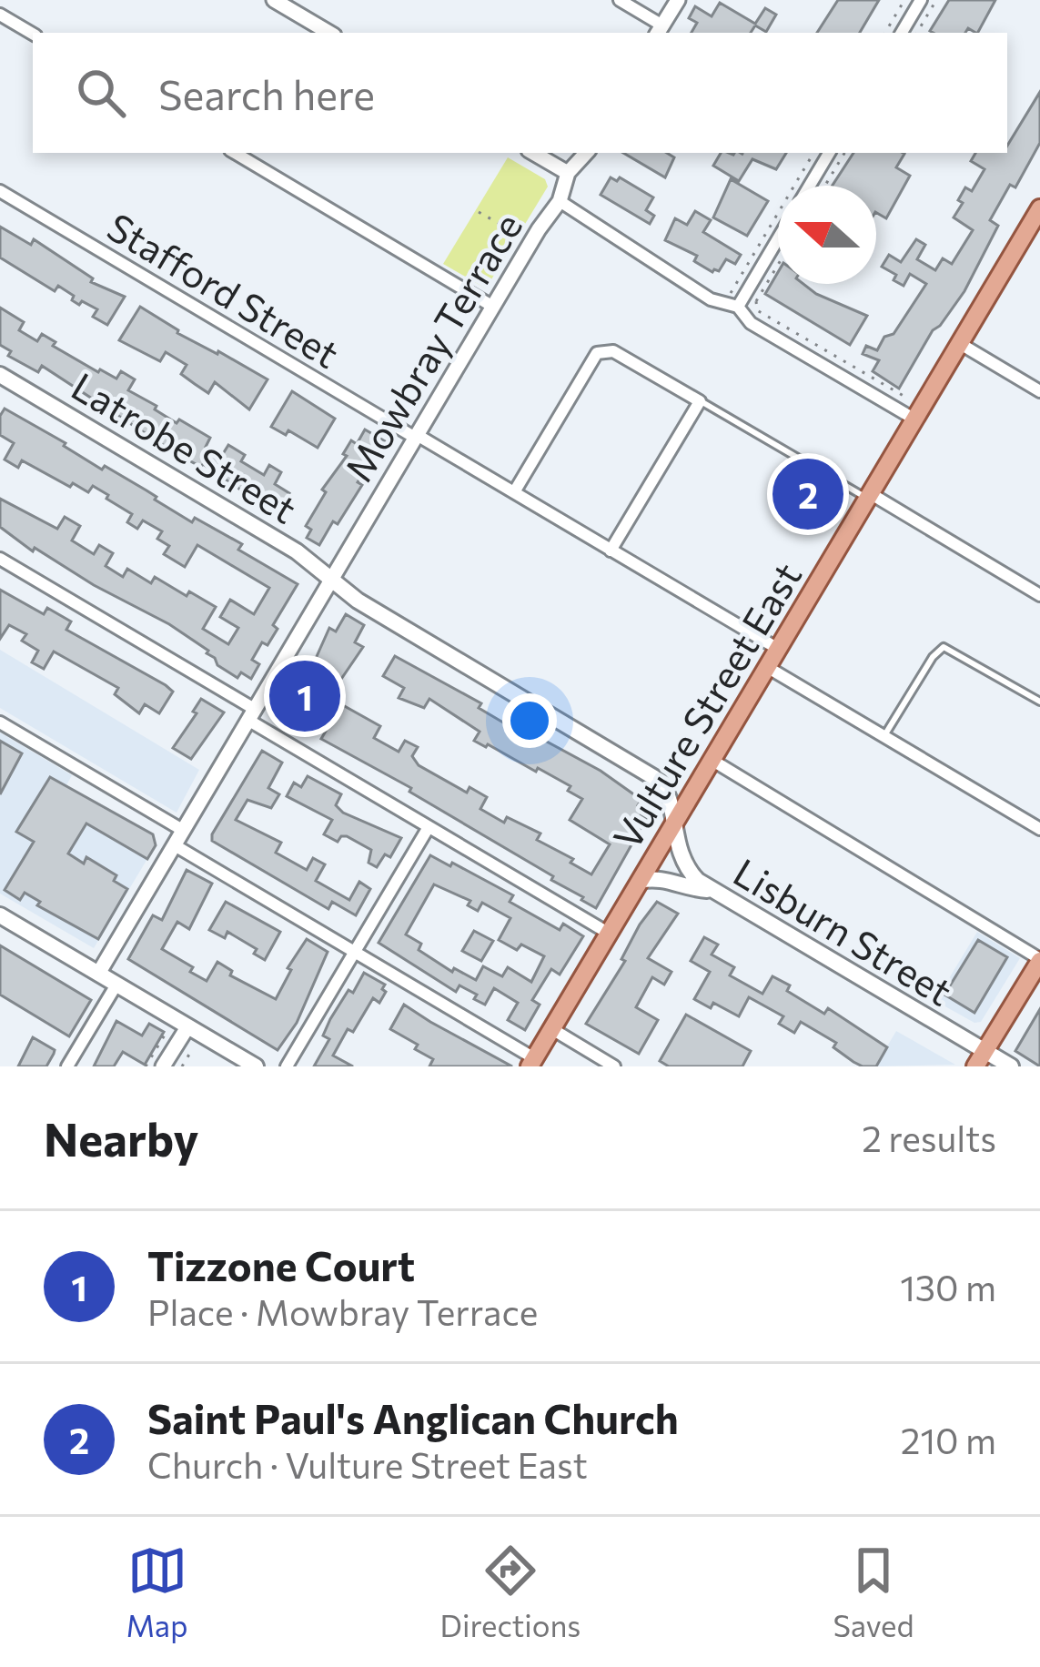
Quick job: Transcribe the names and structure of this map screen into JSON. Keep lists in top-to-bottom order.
{
  "streets": {
    "main road": ["Latrobe Street", "Vulture Street East", "Lisburn Street"],
    "street": ["Stafford Street", "Mowbray Terrace"]
  },
  "crossings": [
    ["Stafford Street", "Mowbray Terrace"],
    ["Stafford Street", "Vulture Street East"],
    ["Mowbray Terrace", "Latrobe Street"],
    ["Latrobe Street", "Vulture Street East"],
    ["Latrobe Street", "Lisburn Street"],
    ["Vulture Street East", "Lisburn Street"]
  ],
  "north": "left",
  "page": {
    "search": "Search here",
    "pins": ["2", "1"],
    "heading": ["Nearby", "2 results"],
    "list": [
      {
        "mark": "1",
        "name": "Tizzone Court",
        "note": "Place · Mowbray Terrace",
        "value": "130 m"
      },
      {
        "mark": "2",
        "name": "Saint Paul's Anglican Church",
        "note": "Church · Vulture Street East",
        "value": "210 m"
      }
    ],
    "nav": ["Map", "Directions", "Saved"]
  }
}
